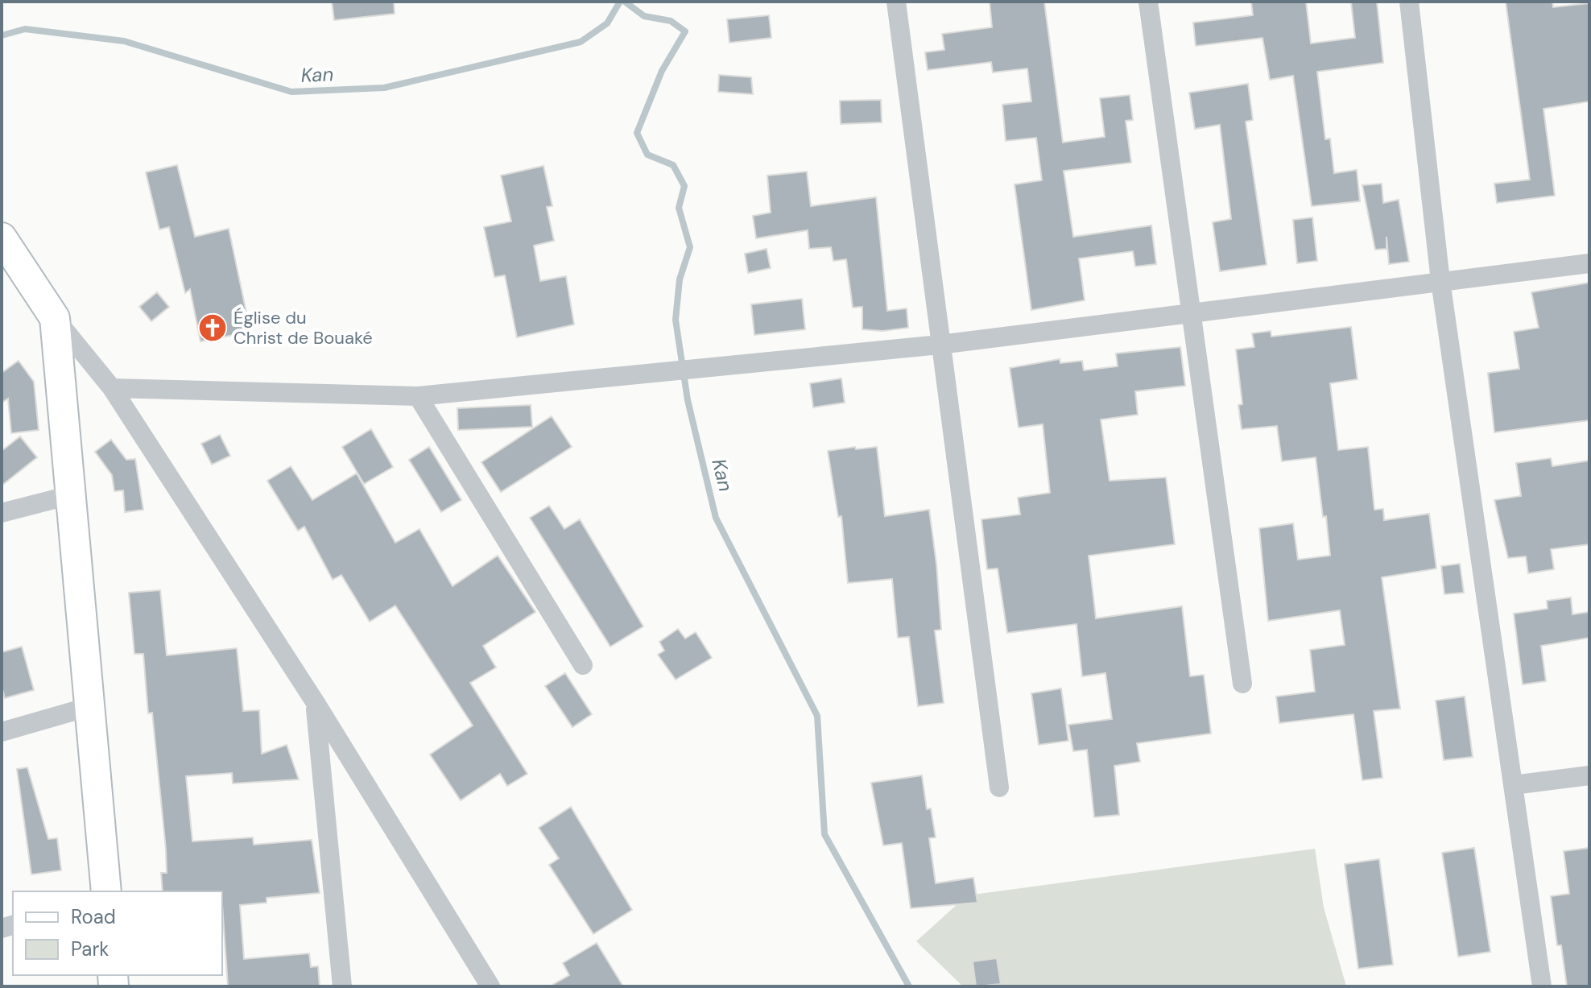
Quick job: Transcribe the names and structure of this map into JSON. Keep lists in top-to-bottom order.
{
  "water": ["Kan"],
  "places": {
    "church": ["Église du Christ de Bouaké"]
  },
  "legend": ["Road", "Park"]
}
